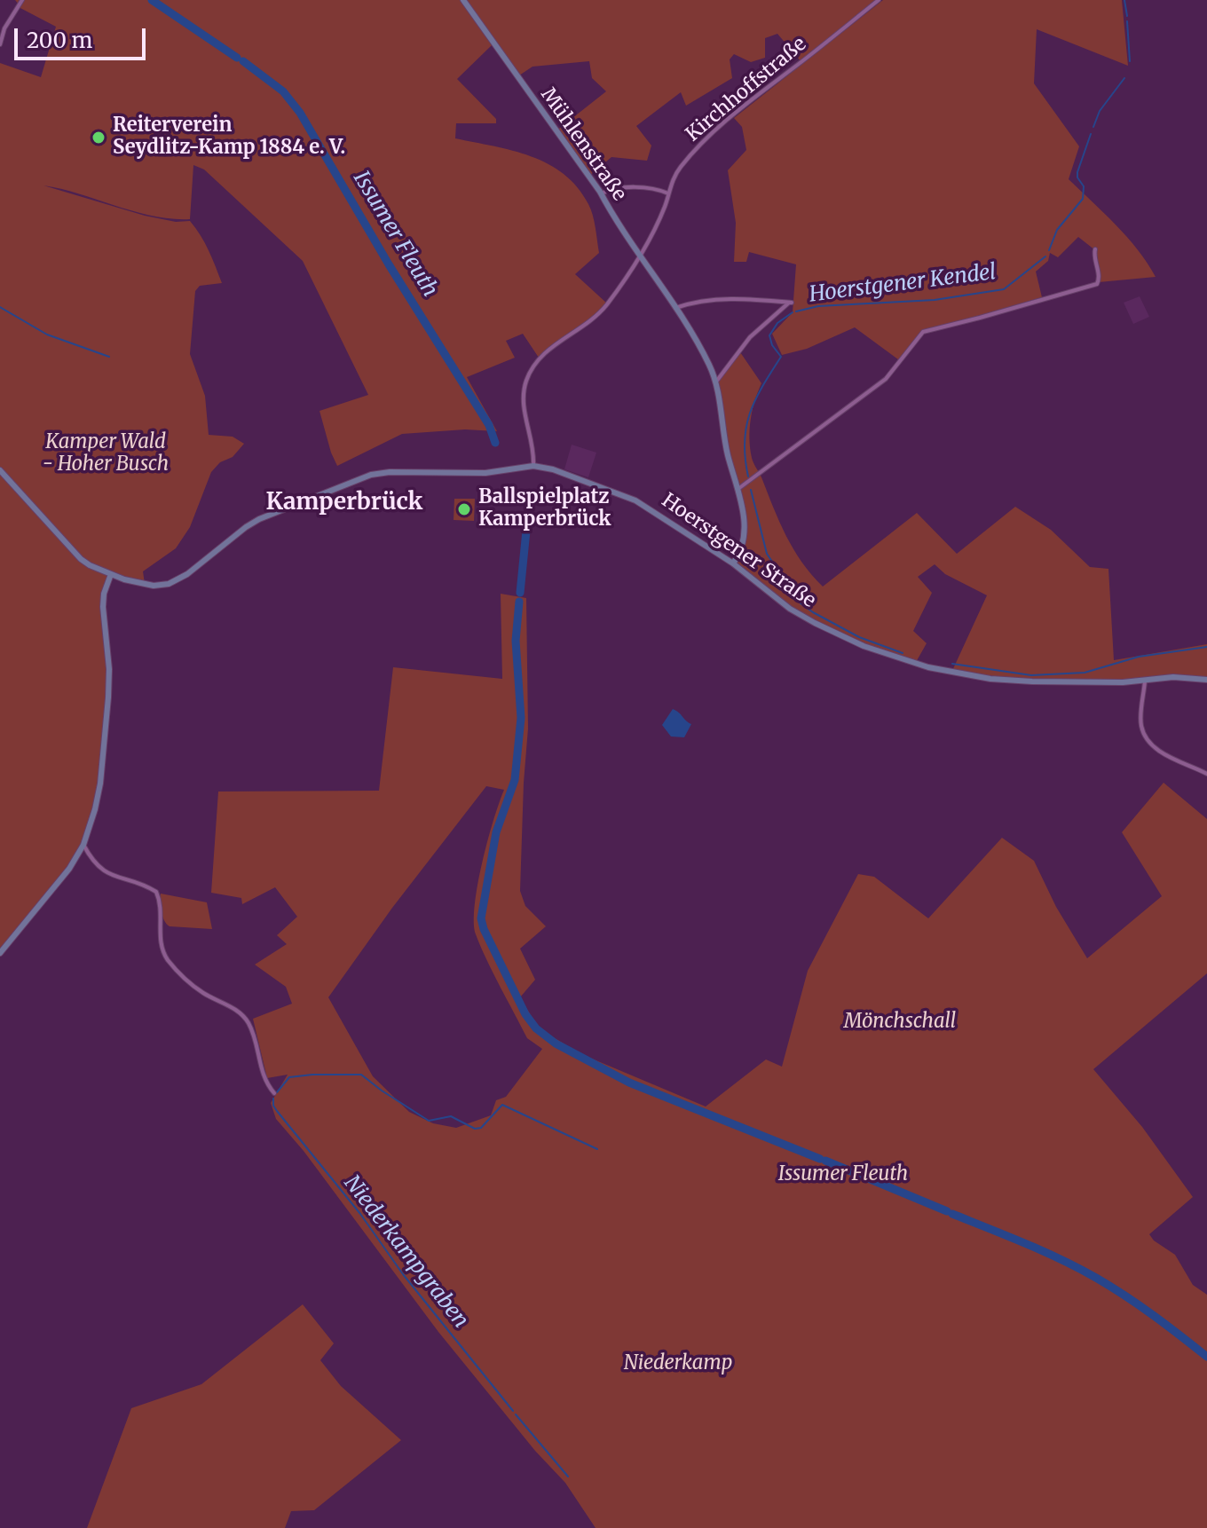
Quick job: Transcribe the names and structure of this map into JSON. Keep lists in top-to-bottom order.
{
  "streets": {
    "main road": ["Mühlenstraße", "Hoerstgener Straße"],
    "street": ["Kirchhoffstraße"]
  },
  "crossings": [
    ["Kirchhoffstraße", "Mühlenstraße"],
    ["Kirchhoffstraße", "Hoerstgener Straße"],
    ["Mühlenstraße", "Hoerstgener Straße"]
  ],
  "districts": ["Kamperbrück"],
  "water": ["Issumer Fleuth", "Hoerstgener Kendel", "Niederkampgraben"],
  "parks": [
    "Kamper Wald - Hoher Busch",
    "Mönchschall",
    "Issumer Fleuth",
    "Niederkamp"
  ],
  "places": ["Reiterverein Seydlitz-Kamp 1884 e. V.", "Ballspielplatz Kamperbrück"],
  "scale_bar": "200 m"
}
